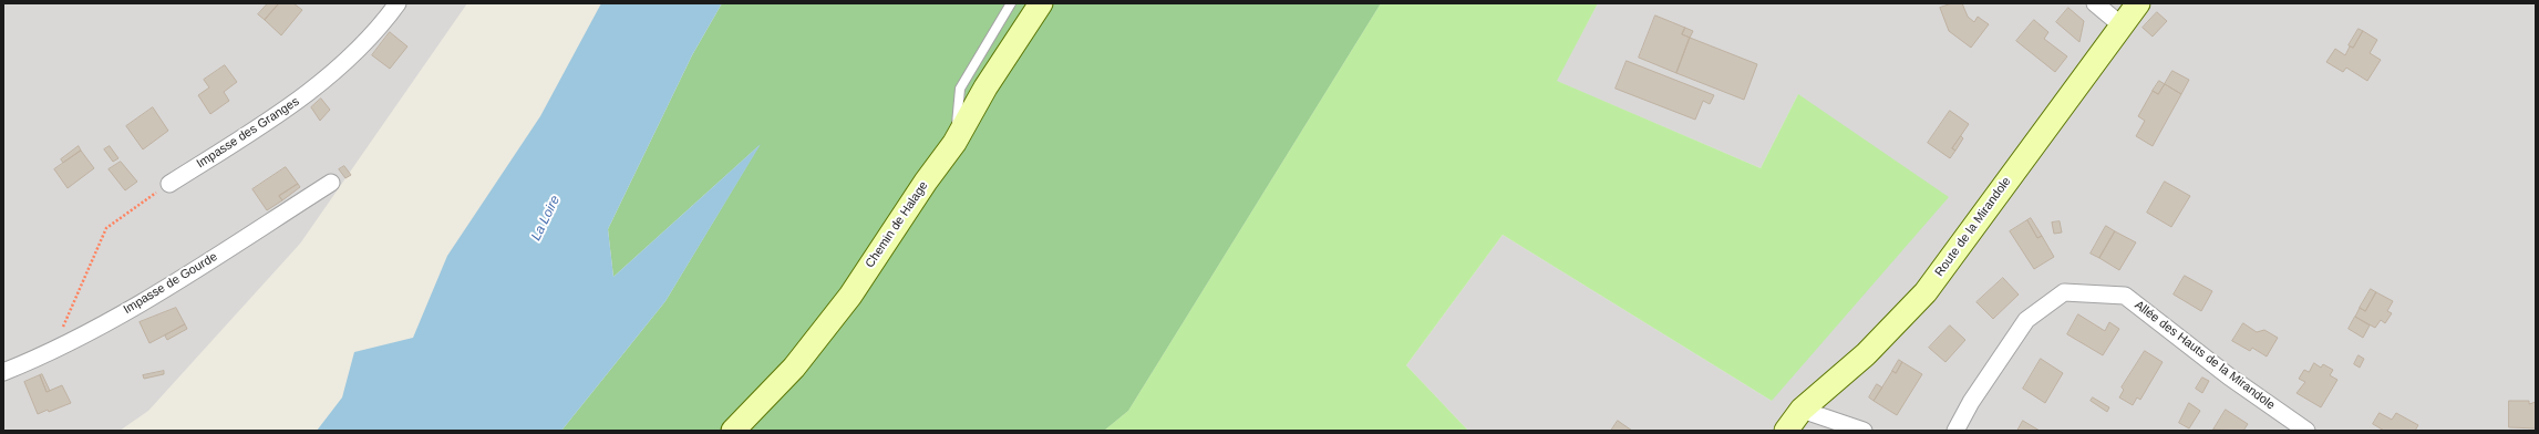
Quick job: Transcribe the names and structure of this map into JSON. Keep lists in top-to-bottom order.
{
  "streets": {
    "street": [
      "Impasse des Granges",
      "Chemin de Halage",
      "Route de la Mirandole",
      "Impasse de Gourde",
      "Allée des Hauts de la Mirandole"
    ]
  },
  "water": ["La Loire"]
}
